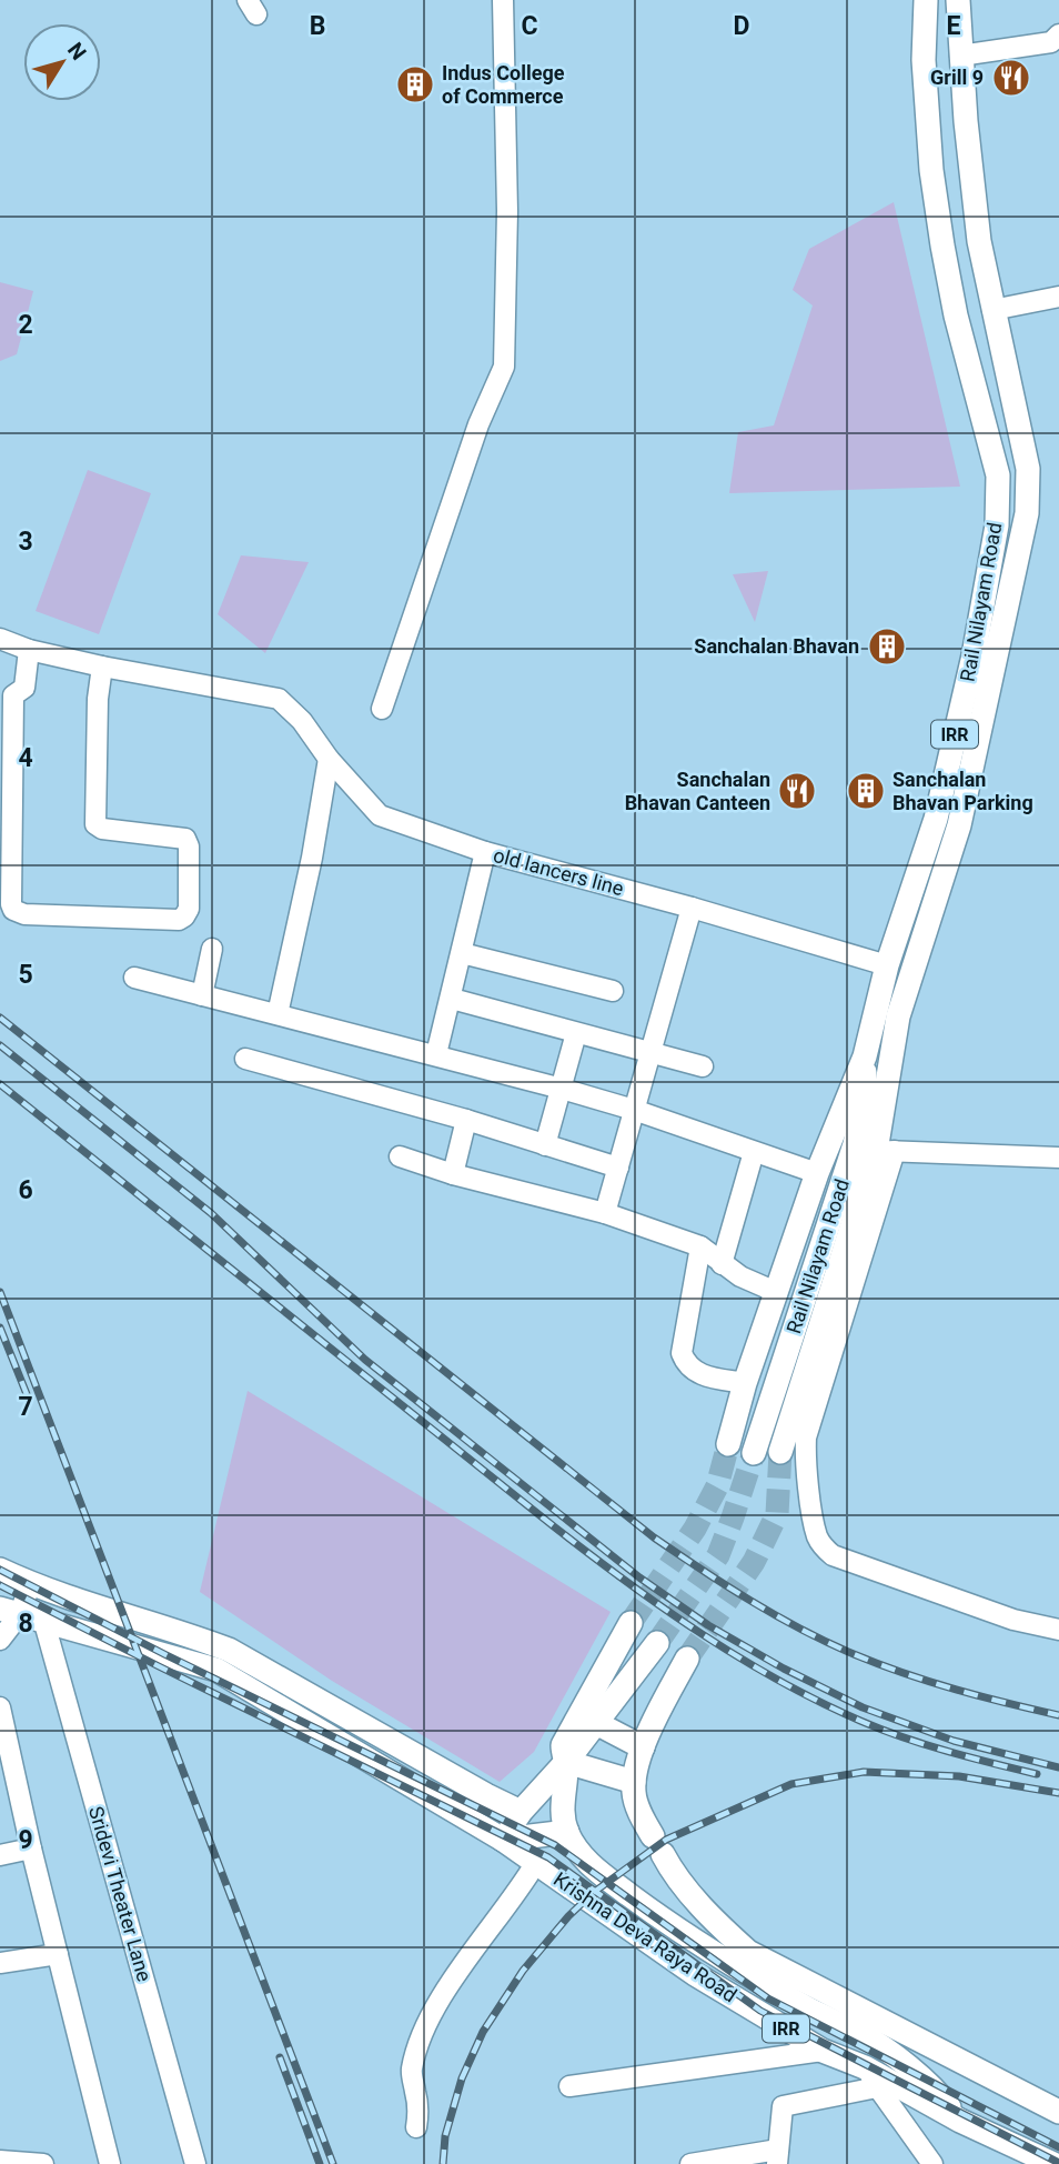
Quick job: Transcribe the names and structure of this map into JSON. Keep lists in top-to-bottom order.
{
  "streets": {
    "main road": ["Rail Nilayam Road", "IRR", "Krishna Deva Raya Road"],
    "street": ["old lancers line", "Sridevi Theater Lane"]
  },
  "crossings": [
    ["Rail Nilayam Road", "old lancers line"],
    ["IRR", "Krishna Deva Raya Road"],
    ["Sridevi Theater Lane", "Krishna Deva Raya Road"]
  ],
  "places": {
    "restaurant": ["Grill 9", "Sanchalan Bhavan Canteen"],
    "building": ["Indus College of Commerce", "Sanchalan Bhavan", "Sanchalan Bhavan Parking"]
  },
  "north": "top right",
  "grid": {
    "columns": [
      "B",
      "C",
      "D",
      "E"
    ],
    "rows": [
      "2",
      "3",
      "4",
      "5",
      "6",
      "7",
      "8",
      "9"
    ]
  }
}
